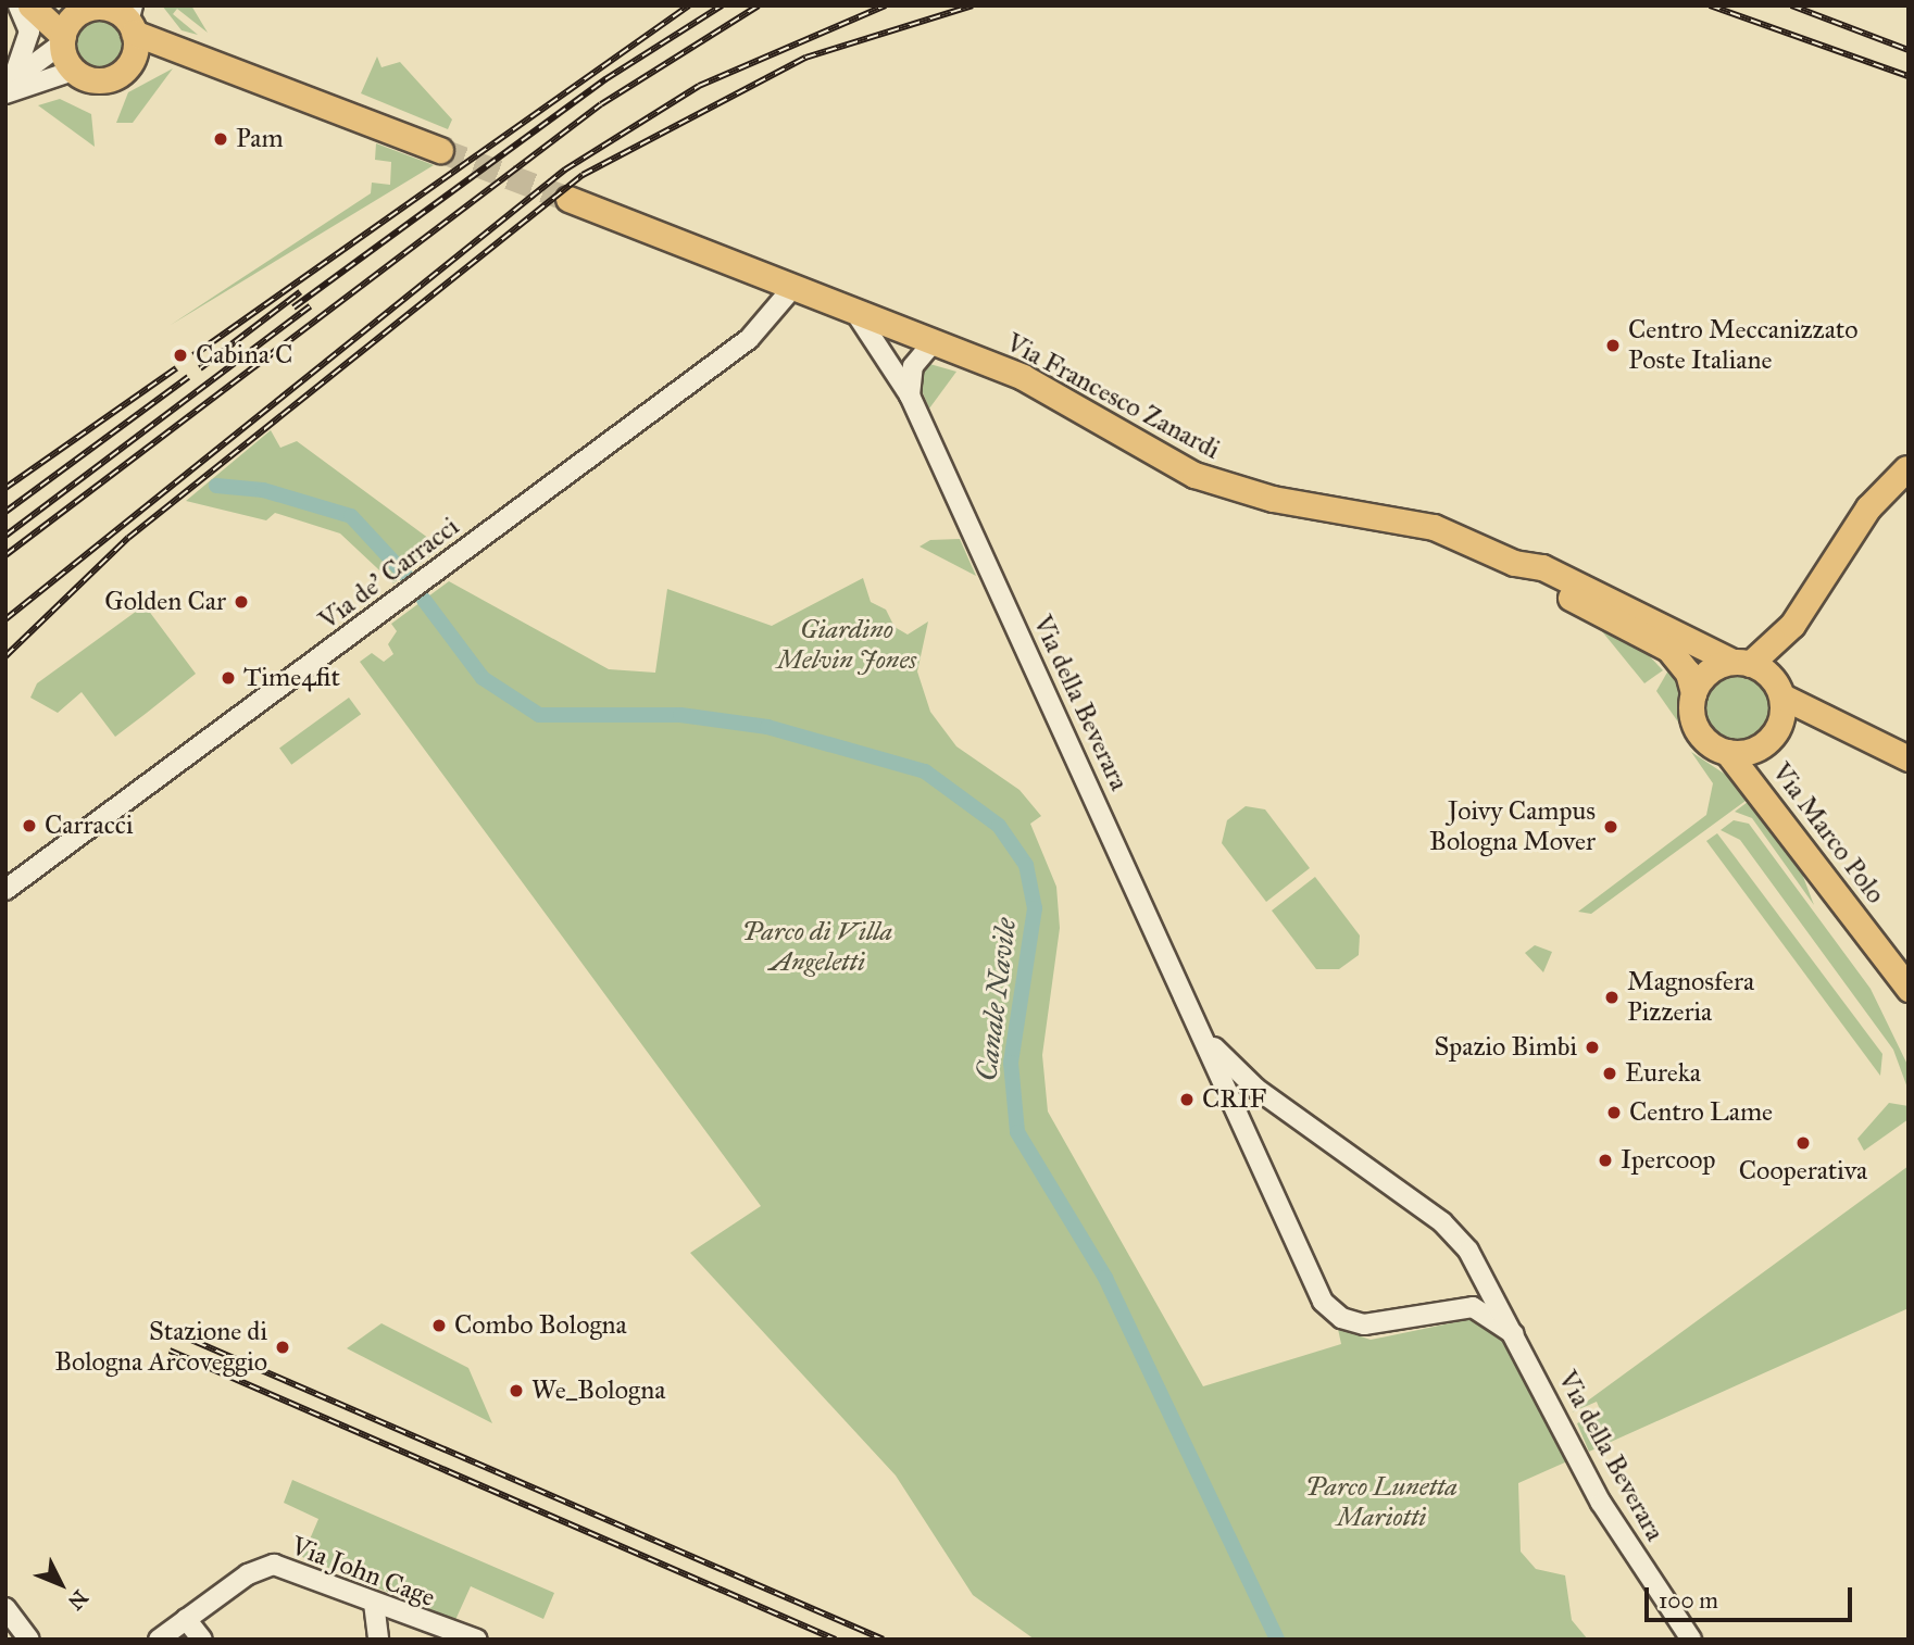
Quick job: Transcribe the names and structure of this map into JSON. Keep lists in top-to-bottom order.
{
  "streets": {
    "main road": ["Via Francesco Zanardi", "Via Marco Polo"],
    "street": ["Via de' Carracci", "Via della Beverara", "Via John Cage"]
  },
  "crossings": [
    ["Via Francesco Zanardi", "Via de' Carracci"],
    ["Via Francesco Zanardi", "Via della Beverara"],
    ["Via Francesco Zanardi", "Via Marco Polo"]
  ],
  "water": ["Canale Navile"],
  "parks": ["Giardino Melvin Jones", "Parco di Villa Angeletti", "Parco Lunetta Mariotti"],
  "places": [
    "Pam",
    "Centro Meccanizzato Poste Italiane",
    "Cabina C",
    "Golden Car",
    "Time4fit",
    "Carracci",
    "Joivy Campus Bologna Mover",
    "Magnosfera Pizzeria",
    "Spazio Bimbi",
    "Eureka",
    "CRIF",
    "Centro Lame",
    "Cooperativa",
    "Ipercoop",
    "Combo Bologna",
    "Stazione di Bologna Arcoveggio",
    "We_Bologna"
  ],
  "scale_bar": "100 m",
  "north": "bottom right"
}
